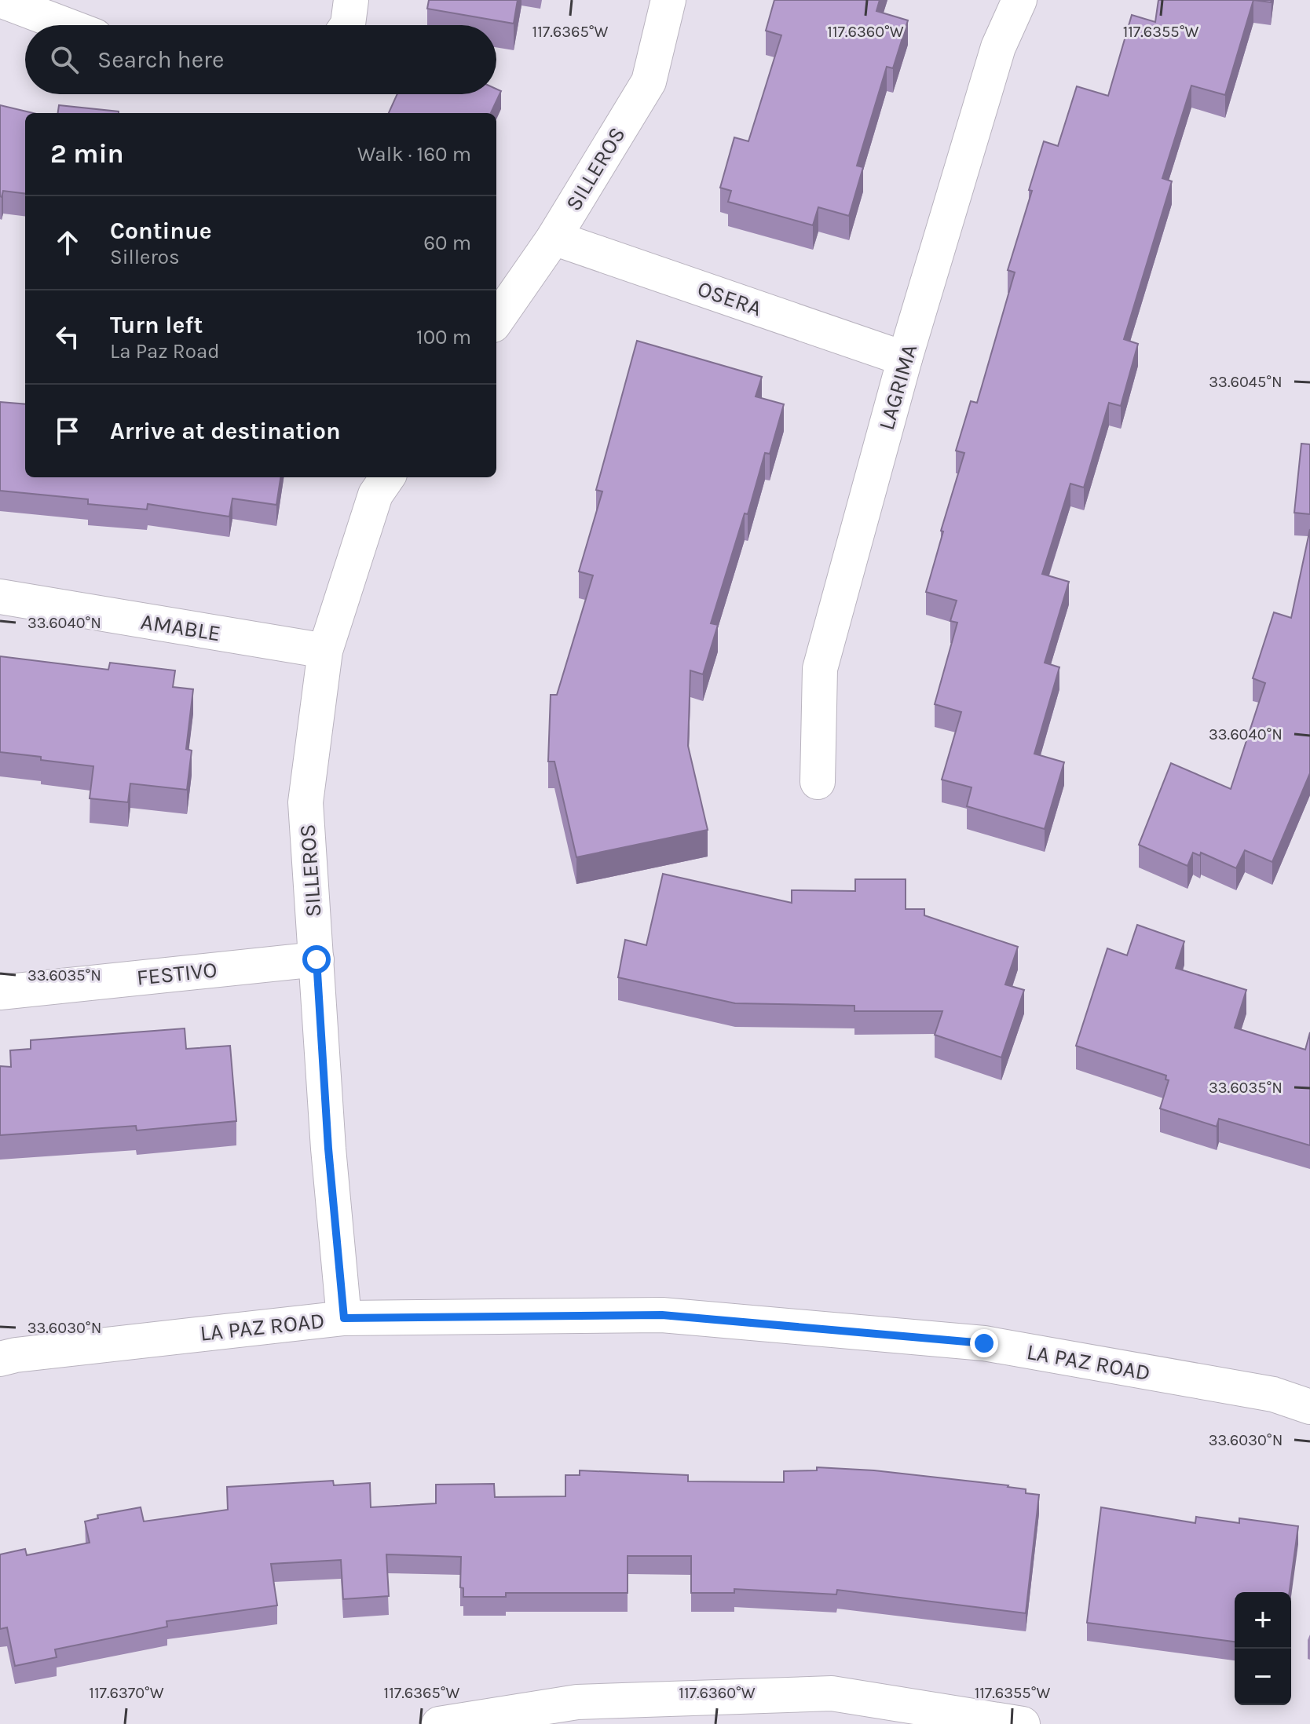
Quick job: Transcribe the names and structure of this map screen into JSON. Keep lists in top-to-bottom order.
{
  "streets": {
    "street": [
      "SILLEROS",
      "OSERA",
      "LAGRIMA",
      "AMABLE",
      "FESTIVO",
      "LA PAZ ROAD"
    ]
  },
  "crossings": [
    ["SILLEROS", "OSERA"],
    ["SILLEROS", "AMABLE"],
    ["SILLEROS", "FESTIVO"],
    ["SILLEROS", "LA PAZ ROAD"],
    ["OSERA", "LAGRIMA"]
  ],
  "page": {
    "search": "Search here",
    "heading": ["2 min", "Walk · 160 m"],
    "list": [
      ["Continue", "Silleros", "60 m"],
      ["Turn left", "La Paz Road", "100 m"],
      "Arrive at destination"
    ],
    "map_buttons": ["+", "−"]
  },
  "coordinates": [
    "117.6365°W",
    "117.6360°W",
    "117.6355°W",
    "33.6045°N",
    "33.6040°N",
    "33.6035°N",
    "33.6030°N",
    "117.6370°W"
  ]
}
